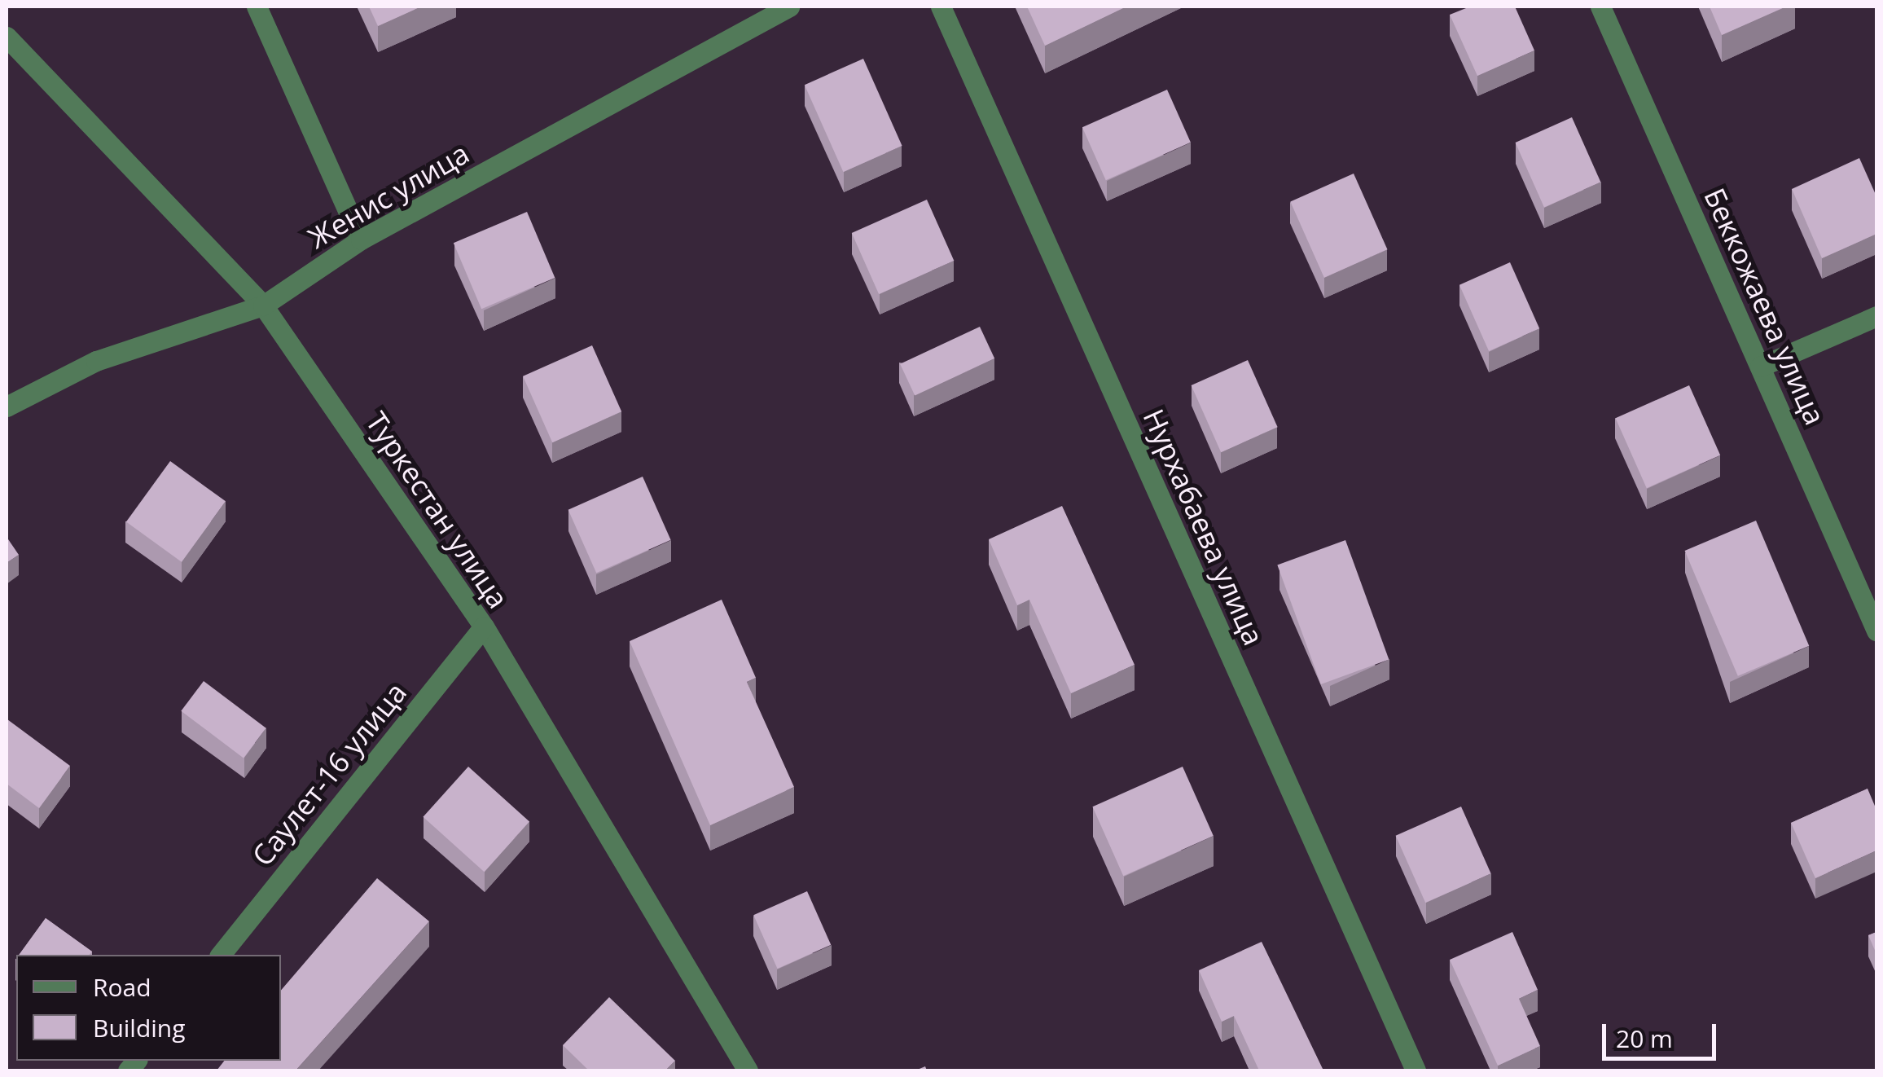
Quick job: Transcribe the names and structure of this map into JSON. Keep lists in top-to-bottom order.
{
  "streets": {
    "street": [
      "Женис улица",
      "Беккожаева улица",
      "Туркестан улица",
      "Нурхабаева улица",
      "Саулет-16 улица"
    ]
  },
  "crossings": [
    ["Женис улица", "Туркестан улица"],
    ["Туркестан улица", "Саулет-16 улица"]
  ],
  "legend": ["Road", "Building"],
  "scale_bar": "20 m"
}
